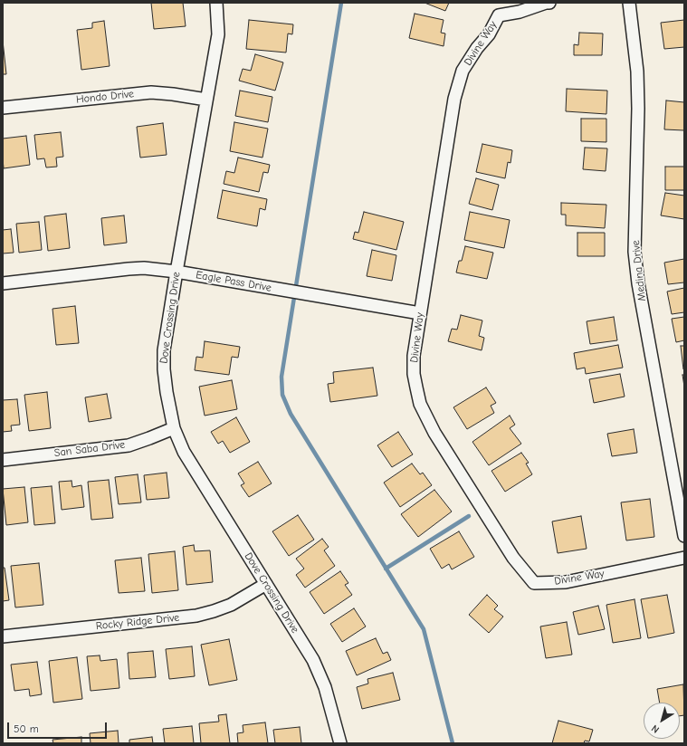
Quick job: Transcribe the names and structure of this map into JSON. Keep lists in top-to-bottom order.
{
  "streets": {
    "street": [
      "Divine Way",
      "Hondo Drive",
      "Medina Drive",
      "Eagle Pass Drive",
      "Dove Crossing Drive",
      "San Saba Drive",
      "Rocky Ridge Drive"
    ]
  },
  "crossings": [
    ["Divine Way", "Eagle Pass Drive"],
    ["Hondo Drive", "Dove Crossing Drive"],
    ["Eagle Pass Drive", "Dove Crossing Drive"],
    ["Dove Crossing Drive", "San Saba Drive"],
    ["Dove Crossing Drive", "Rocky Ridge Drive"]
  ],
  "scale_bar": "50 m",
  "north": "bottom left"
}
